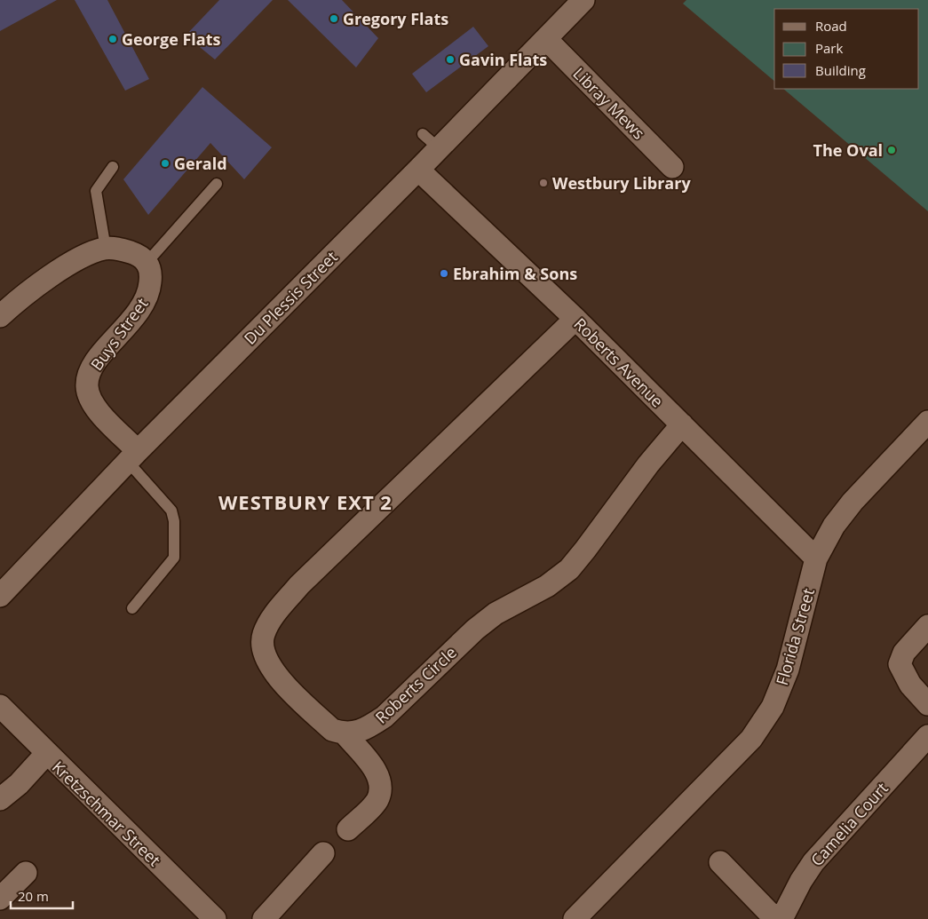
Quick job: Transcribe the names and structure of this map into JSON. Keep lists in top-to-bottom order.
{
  "streets": {
    "street": [
      "Libray Mews",
      "Du Plessis Street",
      "Buys Street",
      "Roberts Avenue",
      "Florida Street",
      "Roberts Circle",
      "Kretzschmar Street",
      "Camelia Court"
    ]
  },
  "crossings": [
    ["Libray Mews", "Du Plessis Street"],
    ["Du Plessis Street", "Buys Street"],
    ["Du Plessis Street", "Roberts Avenue"],
    ["Roberts Avenue", "Florida Street"],
    ["Roberts Avenue", "Roberts Circle"]
  ],
  "districts": ["WESTBURY EXT 2"],
  "places": [
    "Gregory Flats",
    "George Flats",
    "Gavin Flats",
    "The Oval",
    "Gerald",
    "Westbury Library",
    "Ebrahim & Sons"
  ],
  "legend": ["Road", "Park", "Building"],
  "scale_bar": "20 m"
}
